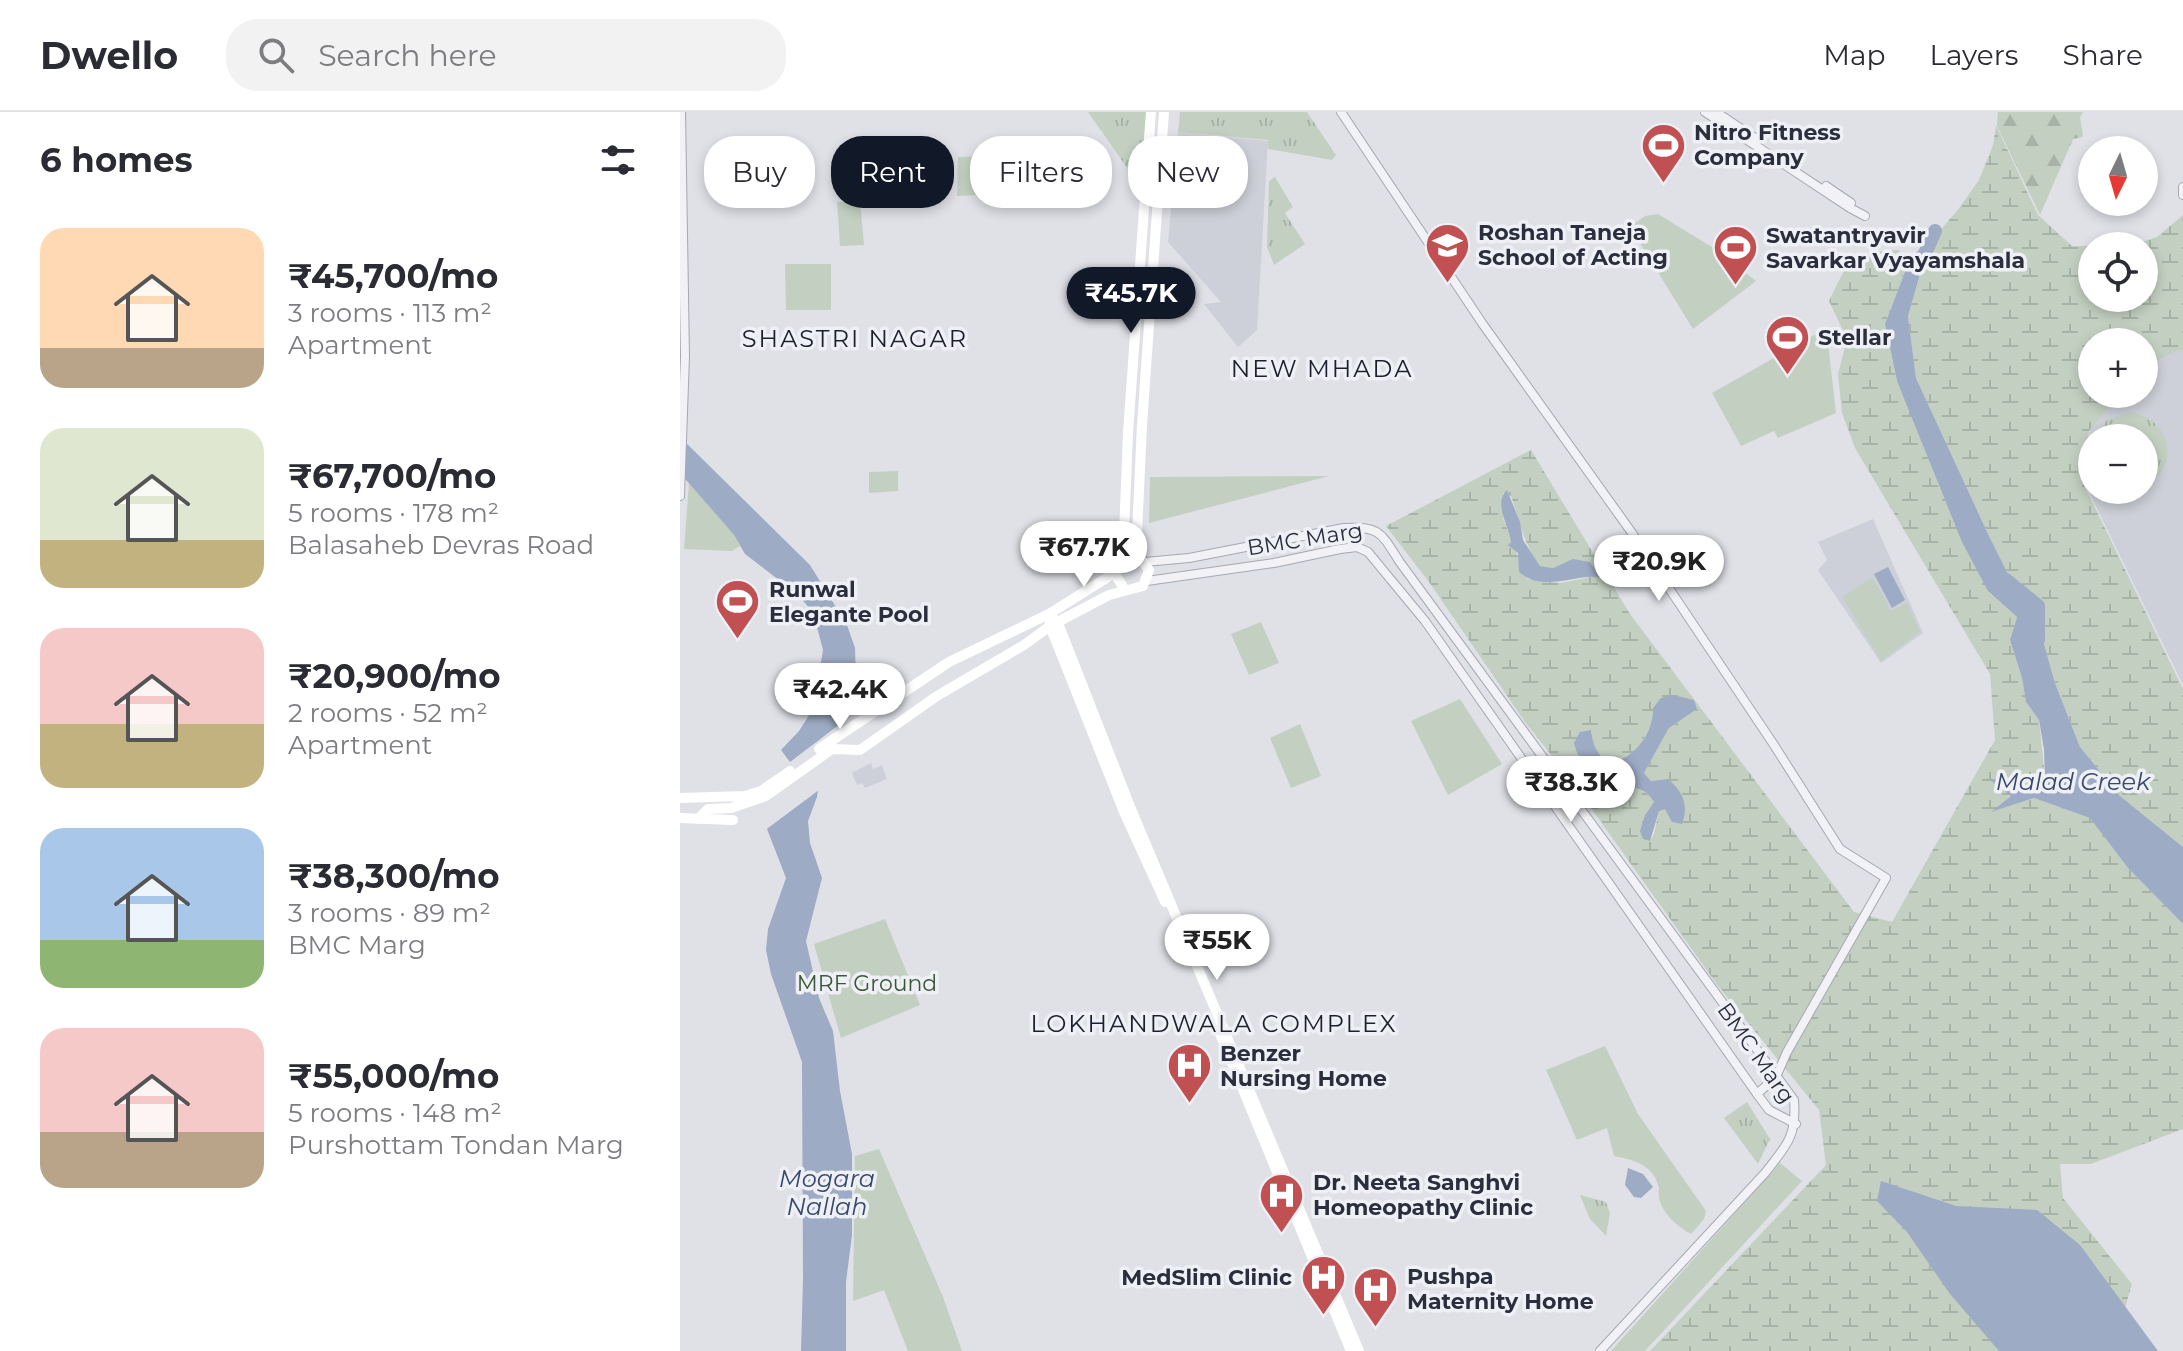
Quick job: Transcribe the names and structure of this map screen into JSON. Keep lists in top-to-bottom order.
{
  "streets": {
    "street": ["BMC Marg"]
  },
  "districts": ["SHASTRI NAGAR", "NEW MHADA", "LOKHANDWALA COMPLEX"],
  "water": ["Malad Creek", "Mogara Nallah"],
  "parks": ["MRF Ground"],
  "places": {
    "sports": [
      "Nitro Fitness Company",
      "Swatantryavir Savarkar Vyayamshala",
      "Stellar",
      "Runwal Elegante Pool"
    ],
    "school or university": ["Roshan Taneja School of Acting"],
    "hospital": [
      "Benzer Nursing Home",
      "Dr. Neeta Sanghvi Homeopathy Clinic",
      "MedSlim Clinic",
      "Pushpa Maternity Home"
    ]
  },
  "north": "bottom",
  "page": {
    "header": "Dwello",
    "search": "Search here",
    "nav": ["Map", "Layers", "Share"],
    "heading": "6 homes",
    "map_buttons": ["+", "−"],
    "chip": [
      "Buy",
      "Rent",
      "Filters",
      "New"
    ],
    "list": [
      {
        "name": "₹45,700/mo",
        "note": "3 rooms · 113 m² · Apartment"
      },
      {
        "name": "₹67,700/mo",
        "note": "5 rooms · 178 m² · Balasaheb Devras Road"
      },
      {
        "name": "₹20,900/mo",
        "note": "2 rooms · 52 m² · Apartment"
      },
      {
        "name": "₹38,300/mo",
        "note": "3 rooms · 89 m² · BMC Marg"
      },
      {
        "name": "₹55,000/mo",
        "note": "5 rooms · 148 m² · Purshottam Tondan Marg"
      }
    ],
    "price": [
      "₹45.7K",
      "₹67.7K",
      "₹20.9K",
      "₹42.4K",
      "₹38.3K",
      "₹55K"
    ]
  }
}
